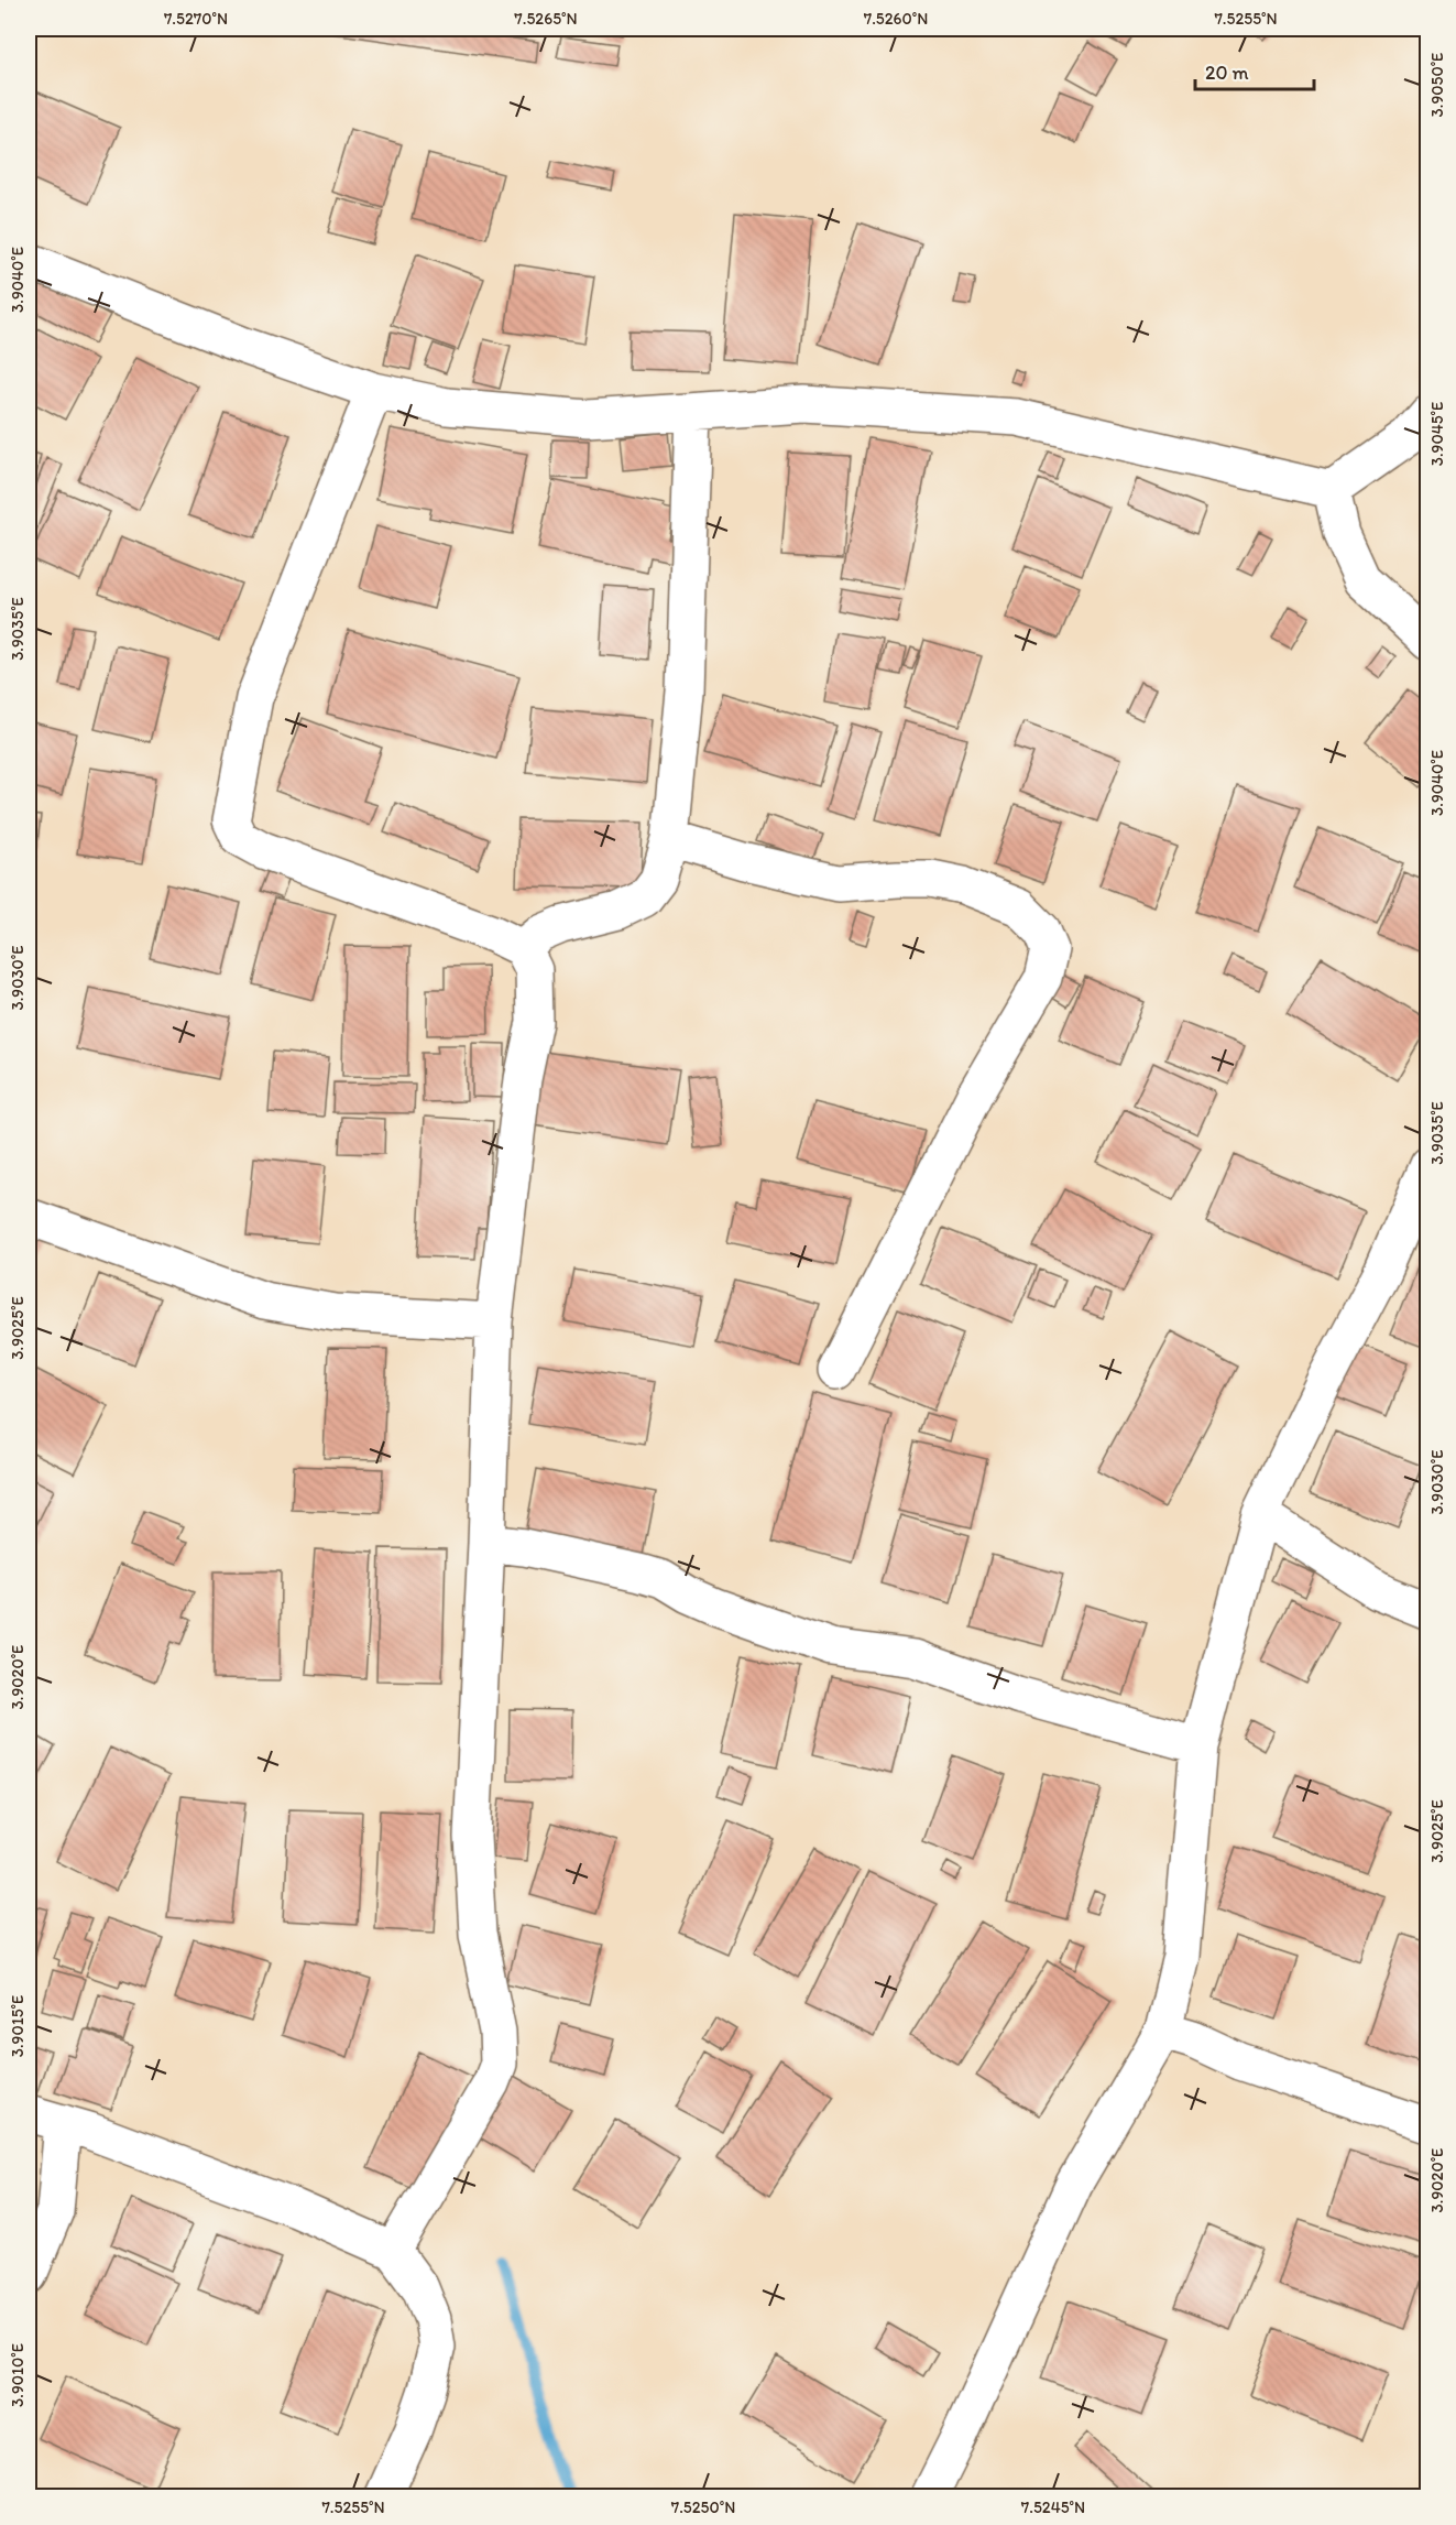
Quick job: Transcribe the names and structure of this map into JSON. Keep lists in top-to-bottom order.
{
  "scale_bar": "20 m",
  "coordinates": [
    "7.5270°N",
    "7.5265°N",
    "7.5260°N",
    "7.5255°N",
    "3.9050°E",
    "3.9040°E",
    "3.9045°E",
    "3.9035°E",
    "3.9030°E",
    "3.9025°E",
    "3.9020°E",
    "3.9015°E",
    "3.9010°E",
    "7.5250°N",
    "7.5245°N"
  ]
}
